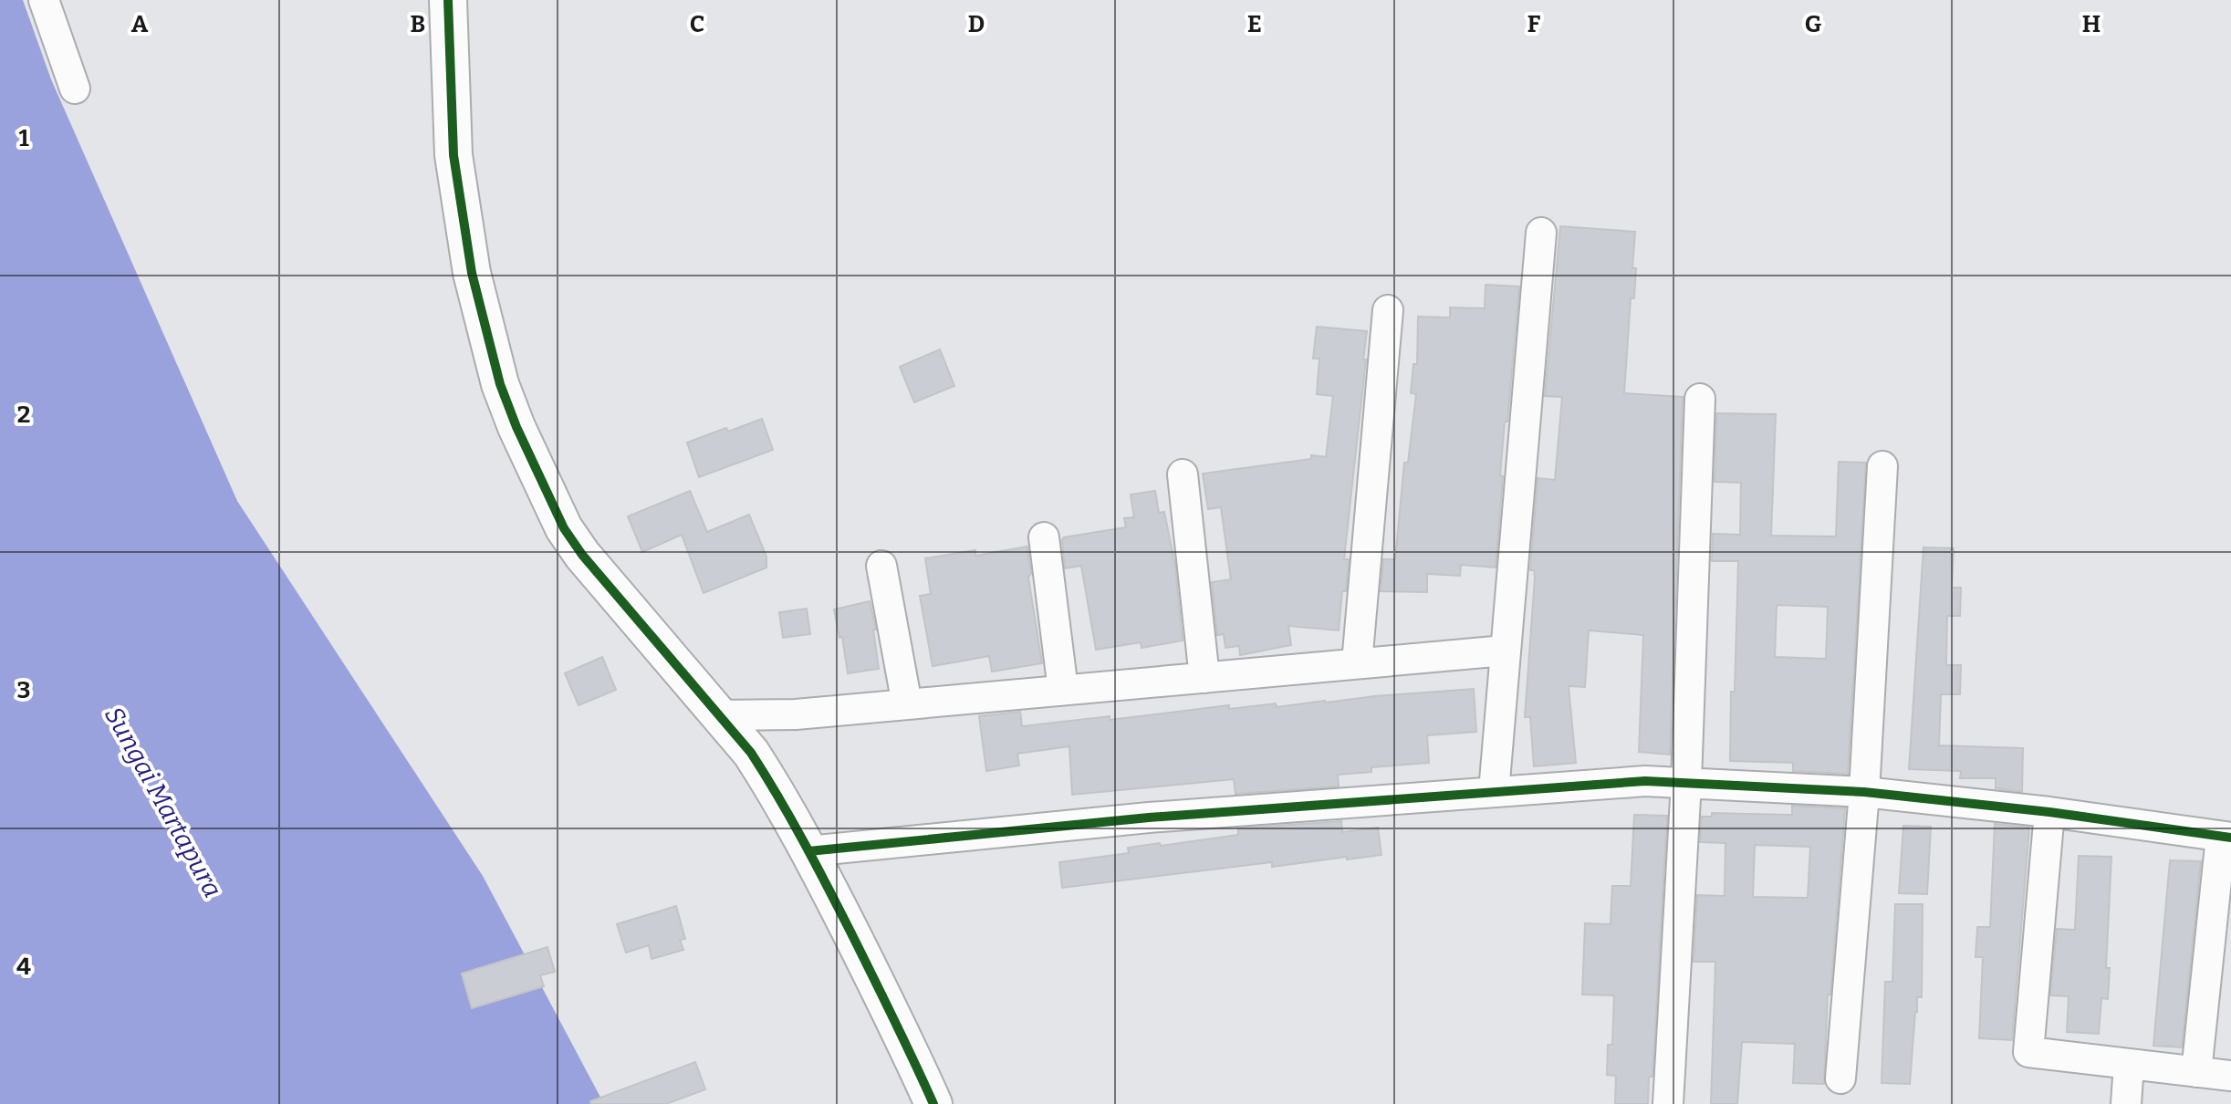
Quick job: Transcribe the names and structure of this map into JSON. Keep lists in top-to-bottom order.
{
  "water": ["Sungai Martapura"],
  "grid": {
    "columns": [
      "A",
      "B",
      "C",
      "D",
      "E",
      "F",
      "G",
      "H"
    ],
    "rows": [
      "1",
      "2",
      "3",
      "4"
    ]
  }
}
